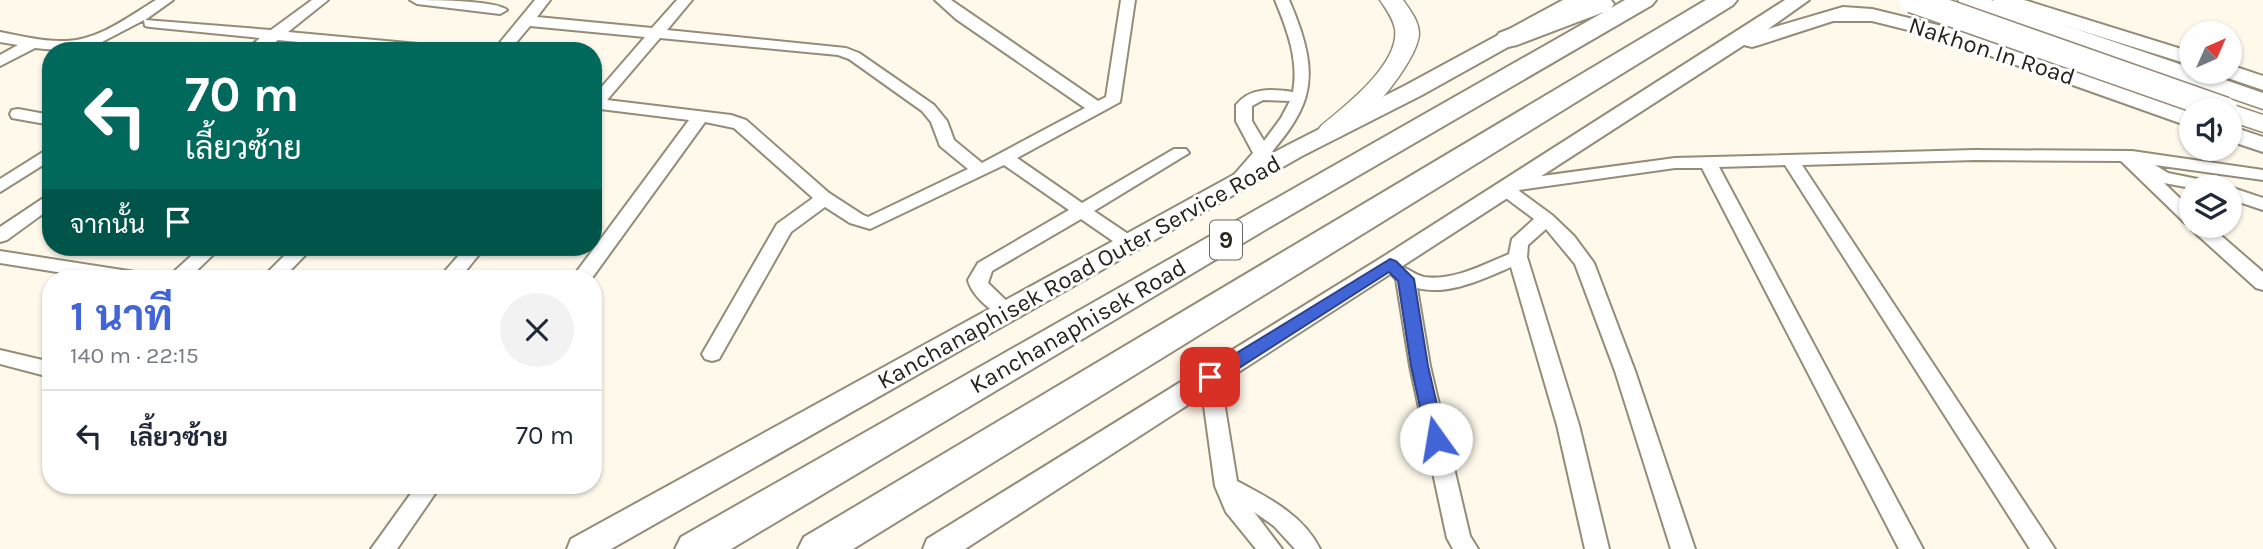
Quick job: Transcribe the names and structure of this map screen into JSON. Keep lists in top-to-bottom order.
{
  "streets": {
    "highway": ["9", "Kanchanaphisek Road"],
    "main road": ["Nakhon In Road", "Kanchanaphisek Road Outer Service Road"]
  },
  "north": "top right",
  "page": {
    "turn": ["70 m", "เลี้ยวซ้าย"],
    "then": "จากนั้น",
    "heading": ["1 นาที", "140 m · 22:15"],
    "list": [
      {
        "name": "เลี้ยวซ้าย",
        "value": "70 m"
      }
    ]
  }
}
